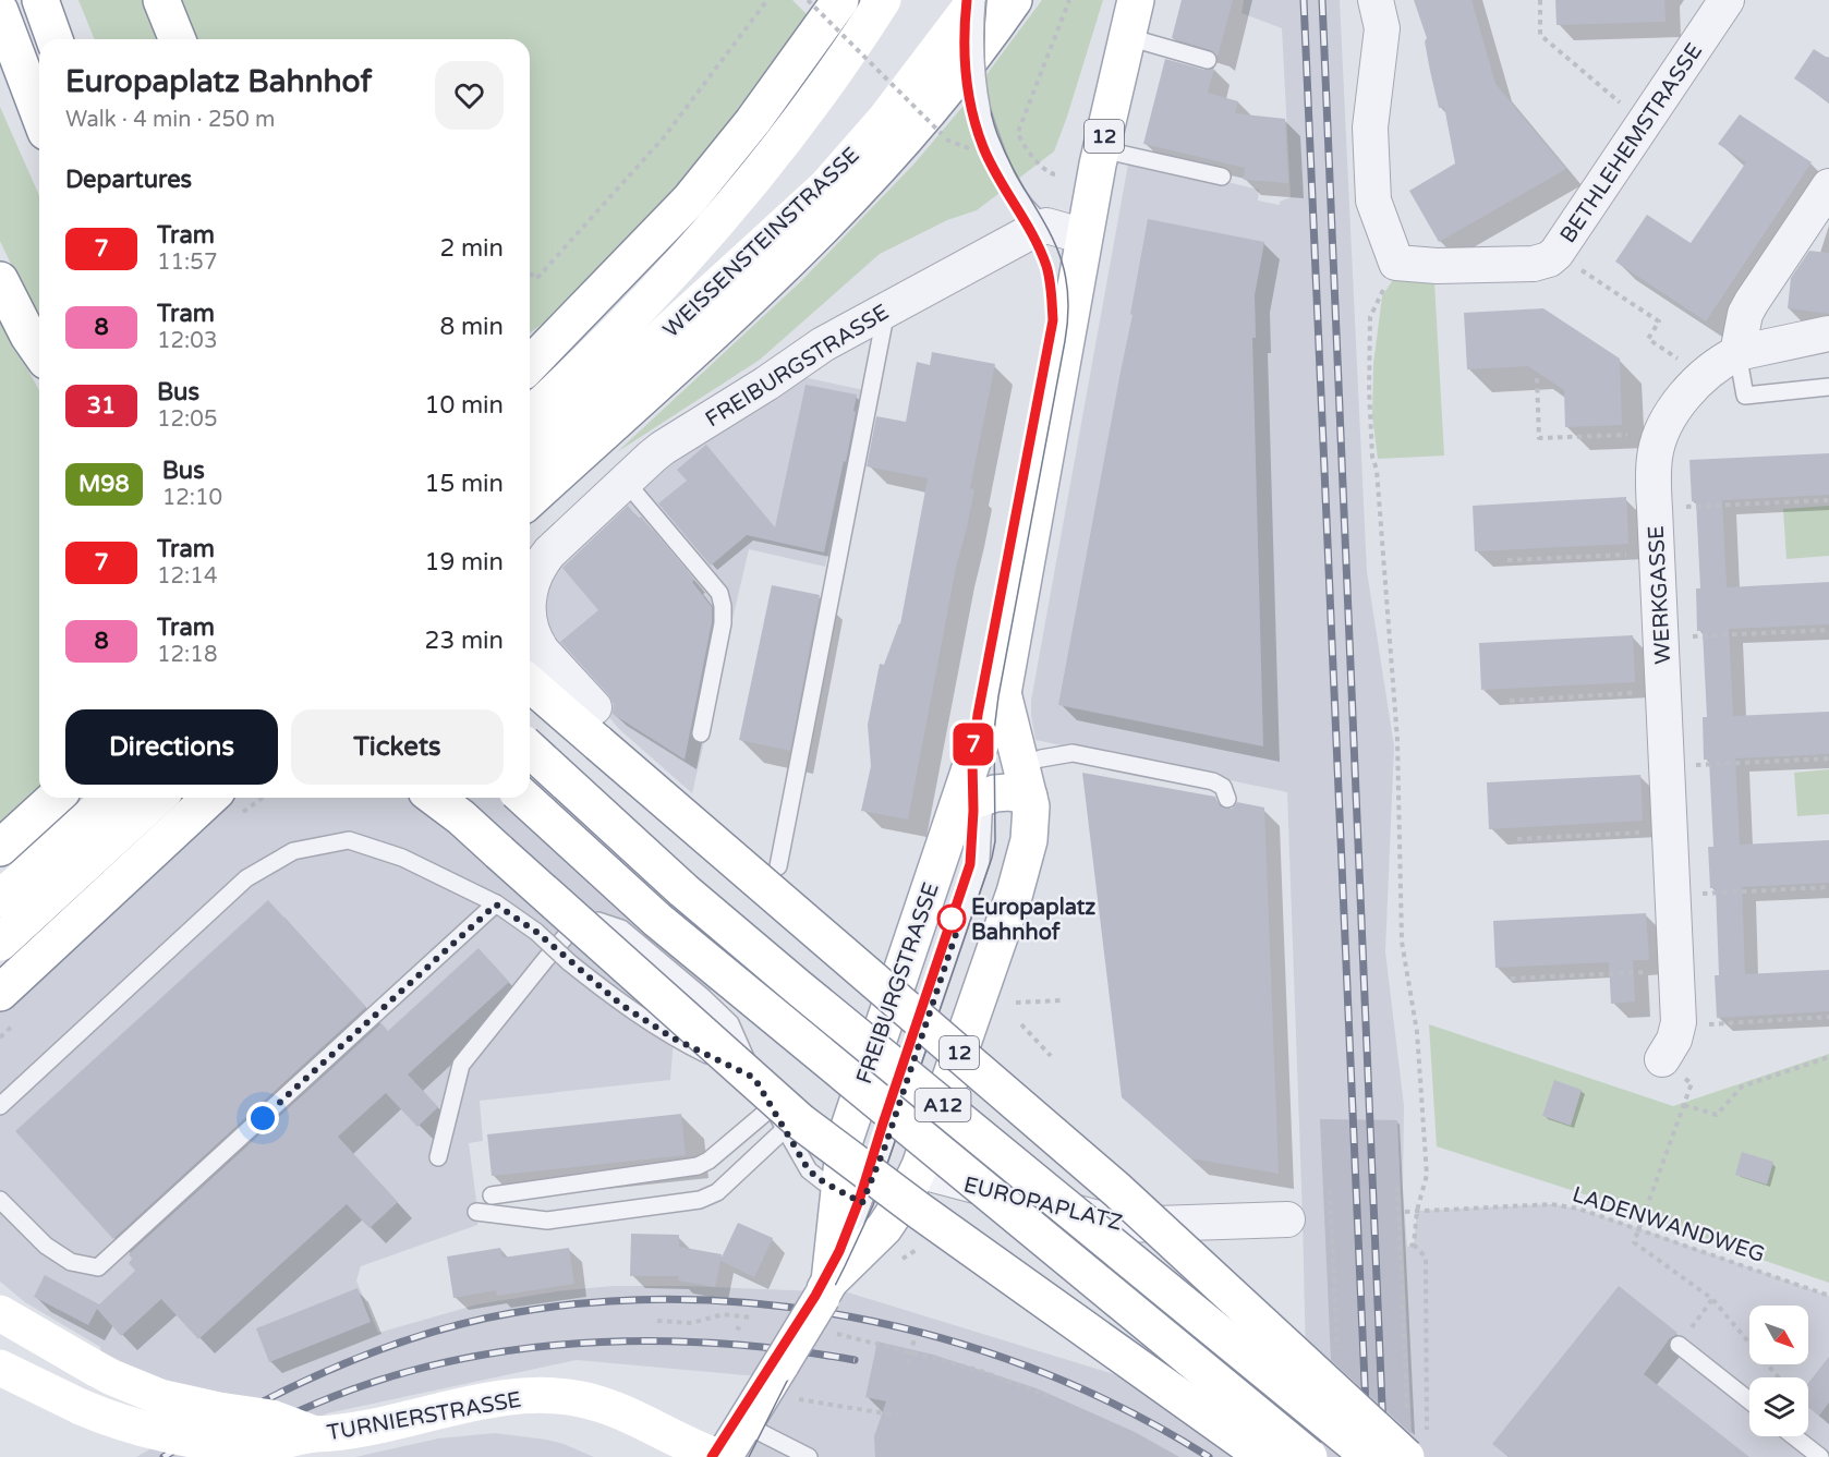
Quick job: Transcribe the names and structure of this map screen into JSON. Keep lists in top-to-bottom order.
{
  "streets": {
    "main road": [
      "12",
      "WEISSENSTEINSTRASSE",
      "FREIBURGSTRASSE",
      "A12",
      "TURNIERSTRASSE"
    ],
    "street": ["BETHLEHEMSTRASSE", "WERKGASSE", "EUROPAPLATZ"],
    "path": ["LADENWANDWEG"]
  },
  "crossings": [
    ["FREIBURGSTRASSE", "EUROPAPLATZ"]
  ],
  "places": ["Europaplatz Bahnhof"],
  "lines": ["tram line 7"],
  "north": "bottom right",
  "page": {
    "on_map": "7",
    "heading": [
      ["Europaplatz Bahnhof", "Walk · 4 min · 250 m"],
      "Departures"
    ],
    "list": [
      {
        "mark": "7",
        "name": "Tram",
        "note": "11:57",
        "value": "2 min"
      },
      {
        "mark": "8",
        "name": "Tram",
        "note": "12:03",
        "value": "8 min"
      },
      {
        "mark": "31",
        "name": "Bus",
        "note": "12:05",
        "value": "10 min"
      },
      {
        "mark": "M98",
        "name": "Bus",
        "note": "12:10",
        "value": "15 min"
      },
      {
        "mark": "7",
        "name": "Tram",
        "note": "12:14",
        "value": "19 min"
      },
      {
        "mark": "8",
        "name": "Tram",
        "note": "12:18",
        "value": "23 min"
      }
    ],
    "buttons": ["Directions", "Tickets"]
  }
}
